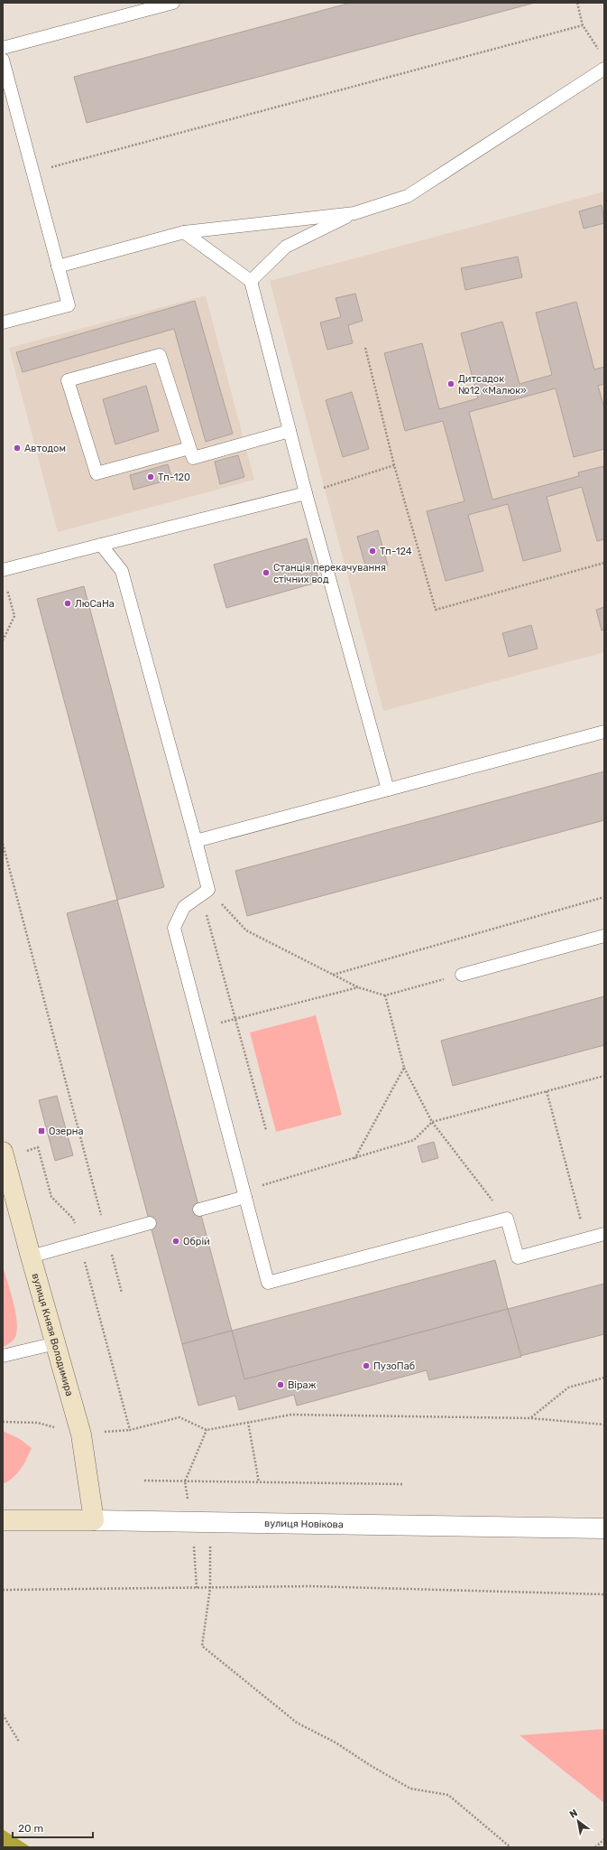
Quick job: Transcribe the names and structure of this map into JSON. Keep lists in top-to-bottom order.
{
  "streets": {
    "main road": ["вулиця Князя Володимира", "вулиця Новікова"]
  },
  "crossings": [
    ["вулиця Князя Володимира", "вулиця Новікова"]
  ],
  "places": {
    "other": [
      "Дитсадок №12 «Малюк»",
      "Автодом",
      "Тп-120",
      "Тп-124",
      "Станція перекачування стічних вод",
      "ЛюСаНа",
      "Обрiй",
      "ПузоПаб",
      "Віраж"
    ],
    "transit": ["Озерна"]
  },
  "scale_bar": "20 m",
  "north": "top left"
}
